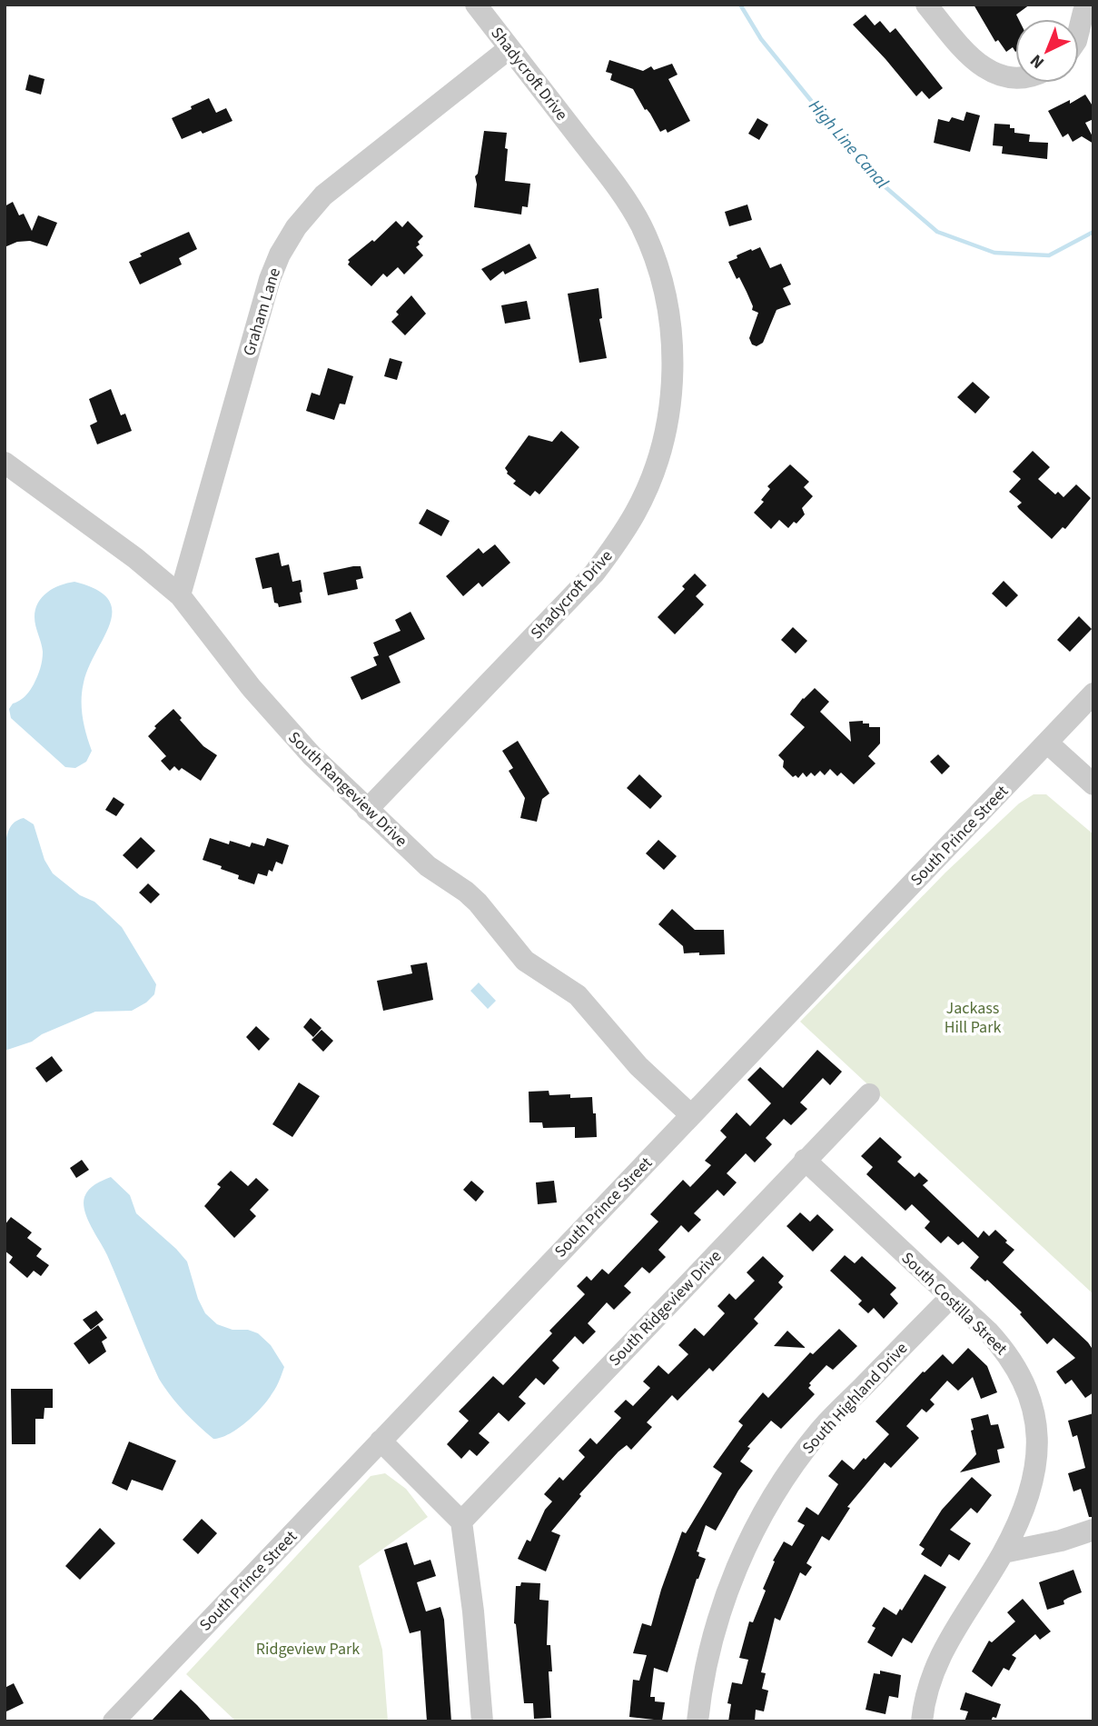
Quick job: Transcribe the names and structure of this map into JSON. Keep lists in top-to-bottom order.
{
  "streets": {
    "street": [
      "Shadycroft Drive",
      "Graham Lane",
      "South Rangeview Drive",
      "South Prince Street",
      "South Costilla Street",
      "South Ridgeview Drive",
      "South Highland Drive"
    ]
  },
  "crossings": [
    ["Shadycroft Drive", "Graham Lane"],
    ["Shadycroft Drive", "South Rangeview Drive"],
    ["Graham Lane", "South Rangeview Drive"],
    ["South Rangeview Drive", "South Prince Street"],
    ["South Costilla Street", "South Ridgeview Drive"],
    ["South Costilla Street", "South Highland Drive"]
  ],
  "water": ["High Line Canal"],
  "parks": ["Jackass Hill Park", "Ridgeview Park"],
  "north": "bottom left"
}
